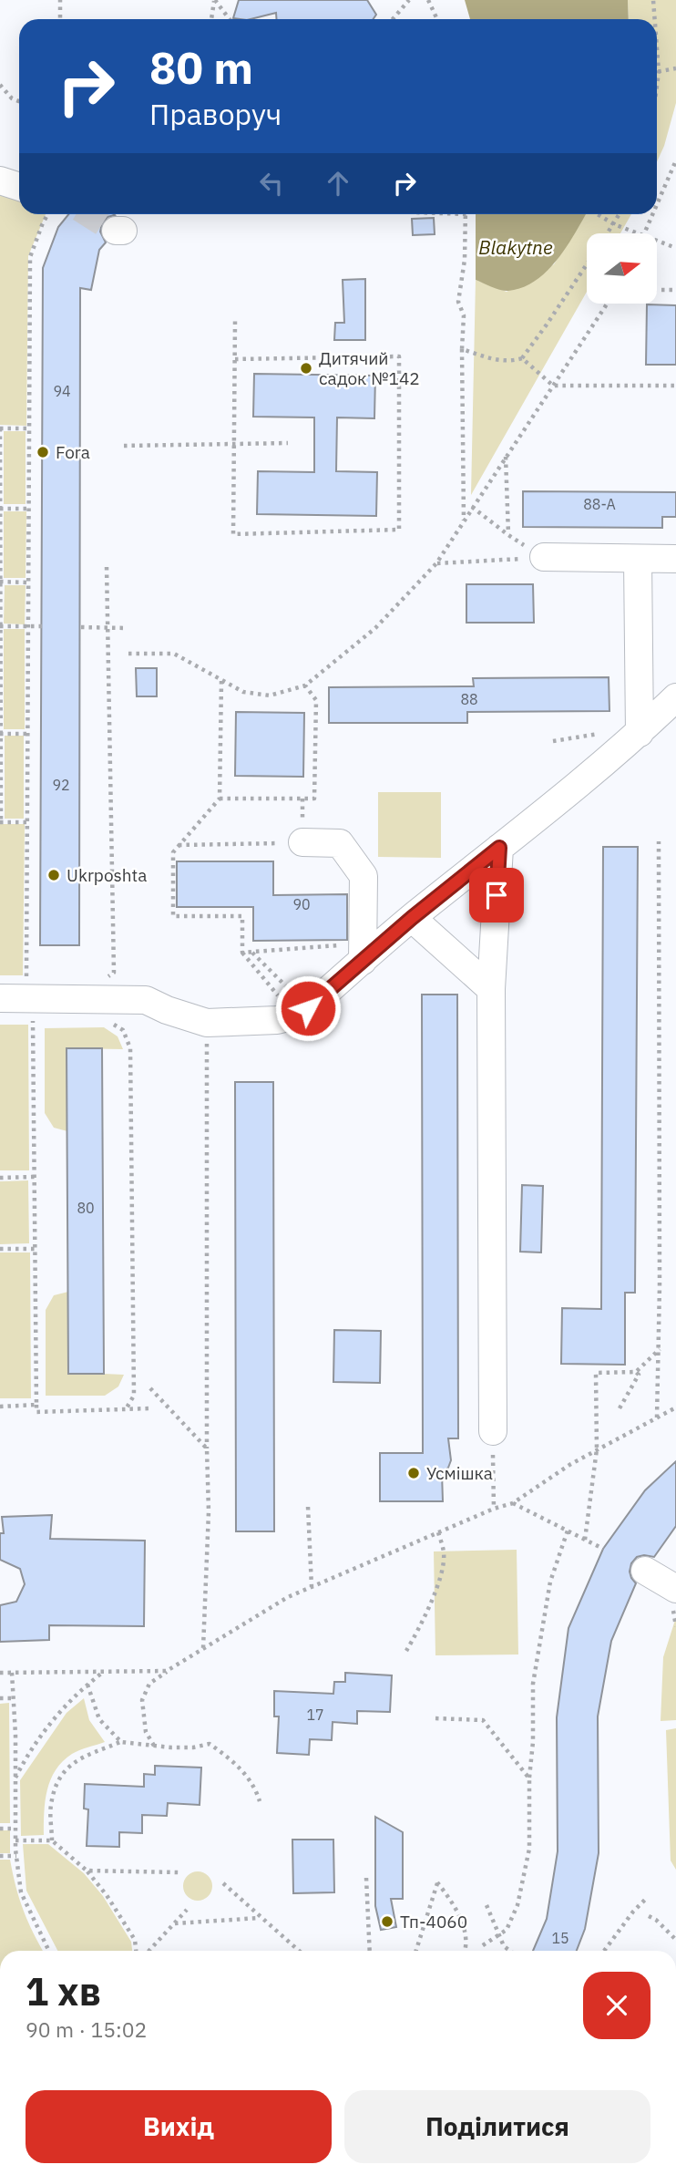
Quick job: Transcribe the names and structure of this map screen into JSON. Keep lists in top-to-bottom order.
{
  "water": ["Blakytne"],
  "places": [
    "Дитячий садок №142",
    "Fora",
    "Ukrposhta",
    "Усмішка",
    "Тп-4060"
  ],
  "house_numbers": [
    "94",
    "88-А",
    "88",
    "92",
    "90",
    "80",
    "17",
    "15"
  ],
  "north": "right",
  "page": {
    "turn": ["80 m", "Праворуч"],
    "heading": ["1 хв", "90 m · 15:02"],
    "buttons": ["Вихід", "Поділитися"]
  }
}
